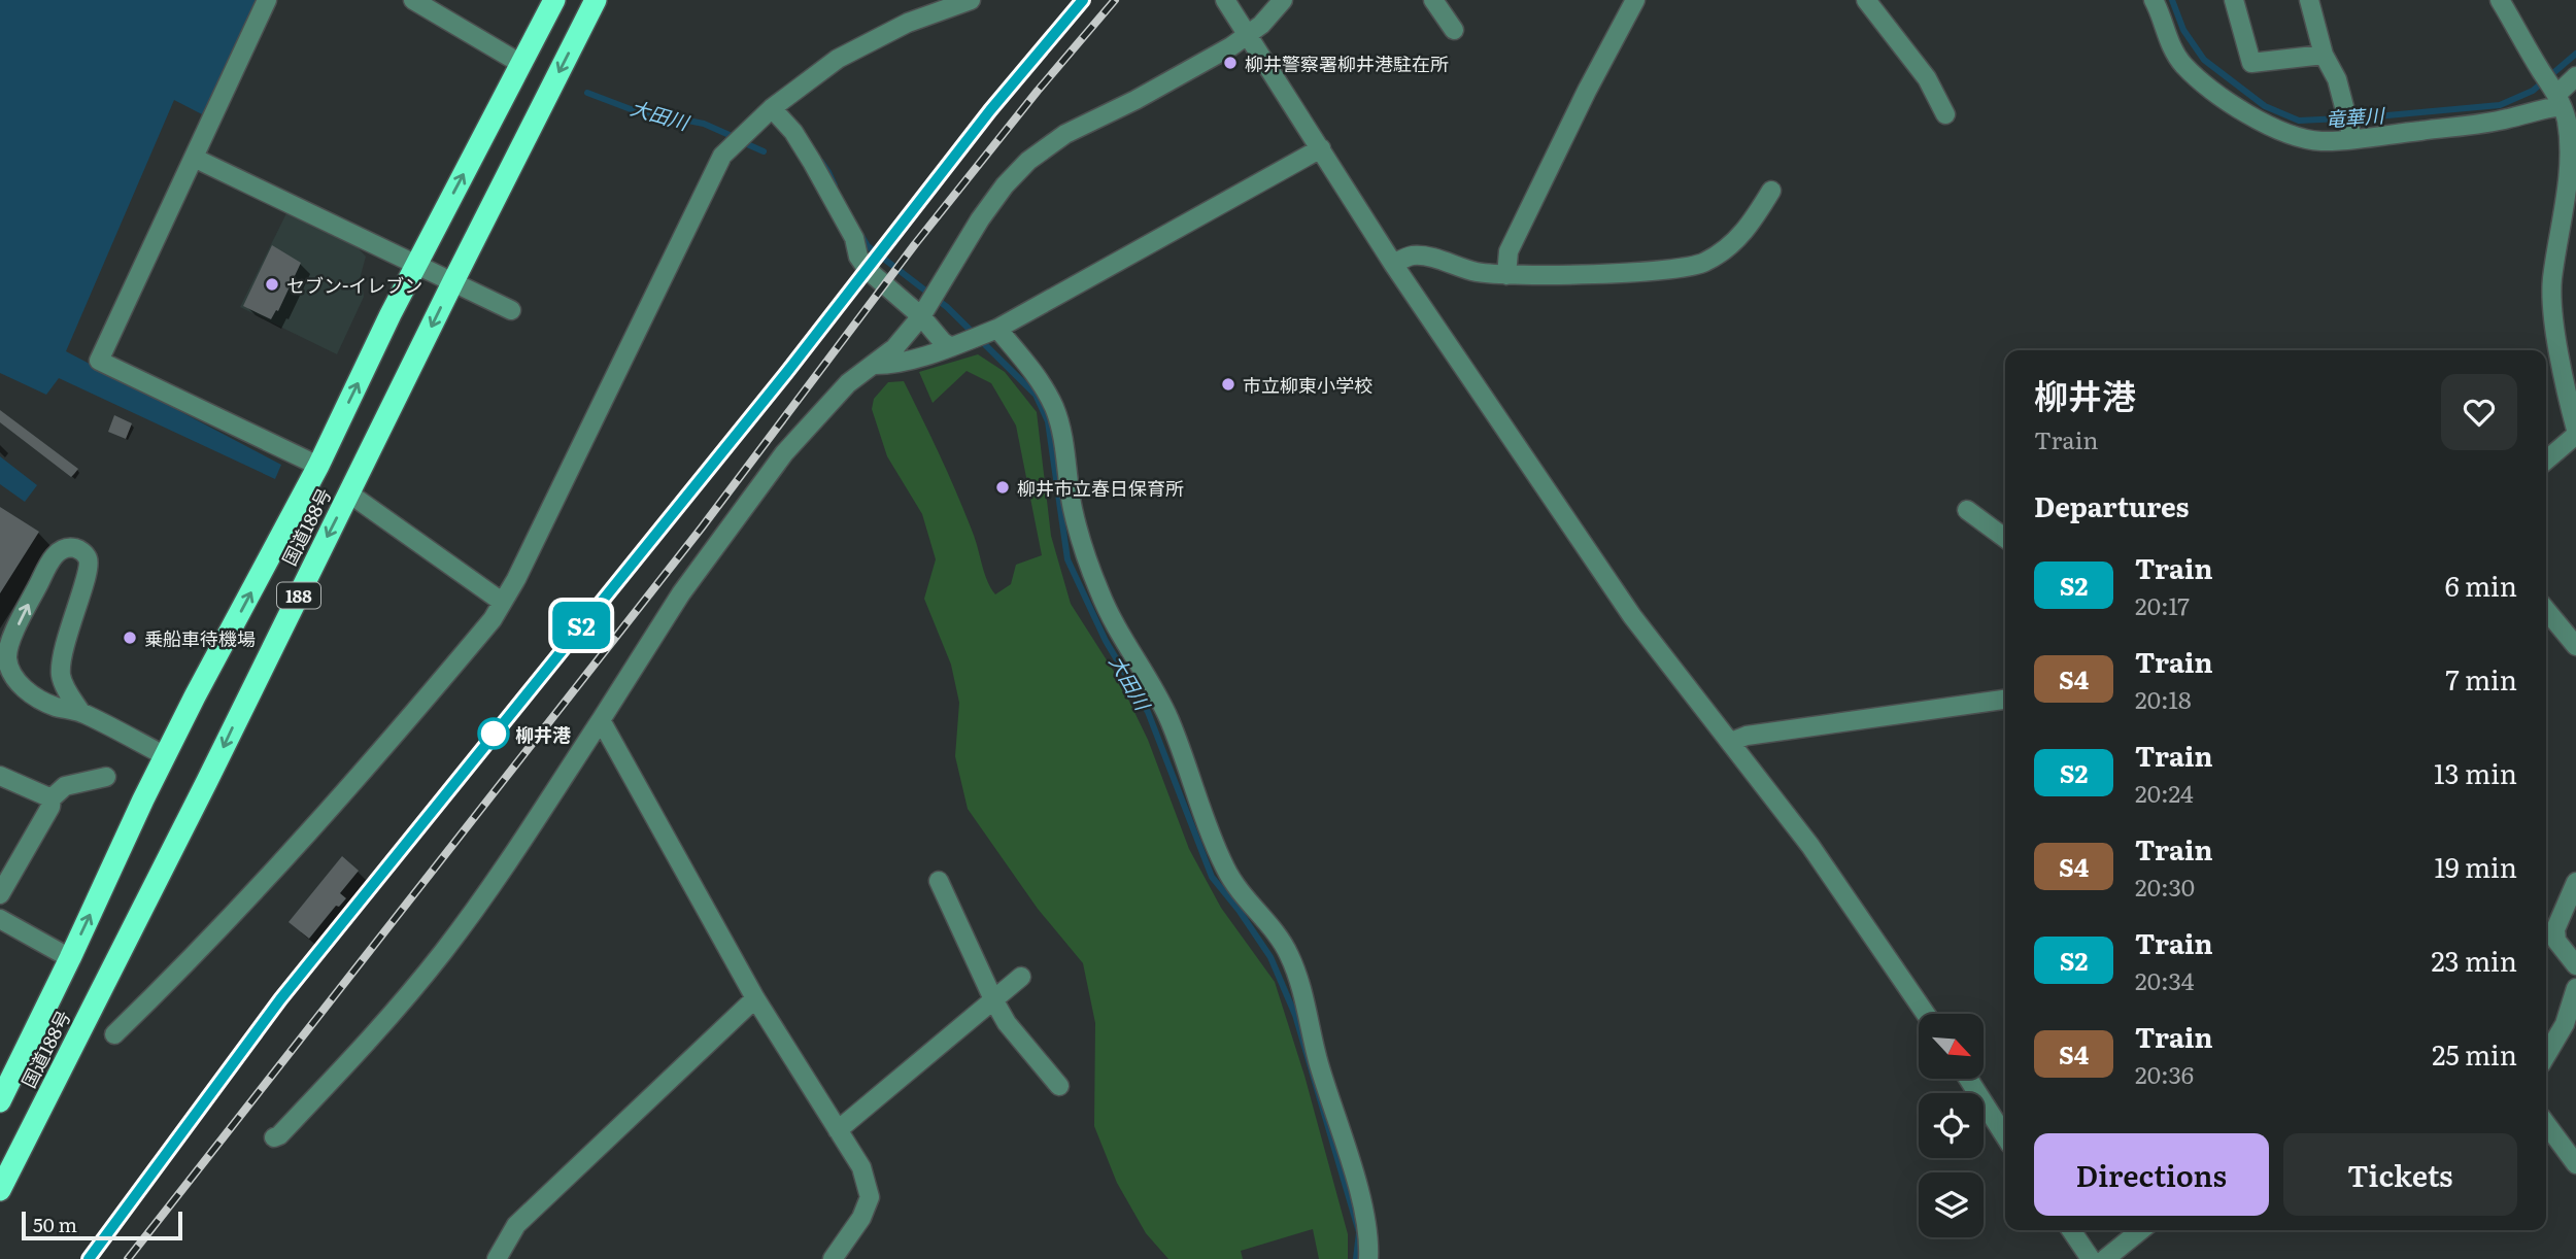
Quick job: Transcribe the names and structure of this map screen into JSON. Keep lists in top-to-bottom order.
{
  "streets": {
    "highway": ["国道188号", "188"]
  },
  "water": ["大田川", "竜華川"],
  "places": [
    "柳井警察署柳井港駐在所",
    "セブン-イレブン",
    "市立柳東小学校",
    "柳井市立春日保育所",
    "乗船車待機場",
    "柳井港"
  ],
  "scale_bar": "50 m",
  "north": "bottom right",
  "page": {
    "on_map": "S2",
    "heading": [
      ["柳井港", "Train"],
      "Departures"
    ],
    "list": [
      {
        "mark": "S2",
        "name": "Train",
        "note": "20:17",
        "value": "6 min"
      },
      {
        "mark": "S4",
        "name": "Train",
        "note": "20:18",
        "value": "7 min"
      },
      {
        "mark": "S2",
        "name": "Train",
        "note": "20:24",
        "value": "13 min"
      },
      {
        "mark": "S4",
        "name": "Train",
        "note": "20:30",
        "value": "19 min"
      },
      {
        "mark": "S2",
        "name": "Train",
        "note": "20:34",
        "value": "23 min"
      },
      {
        "mark": "S4",
        "name": "Train",
        "note": "20:36",
        "value": "25 min"
      }
    ],
    "buttons": ["Directions", "Tickets"],
    "scale": "50 m"
  }
}
